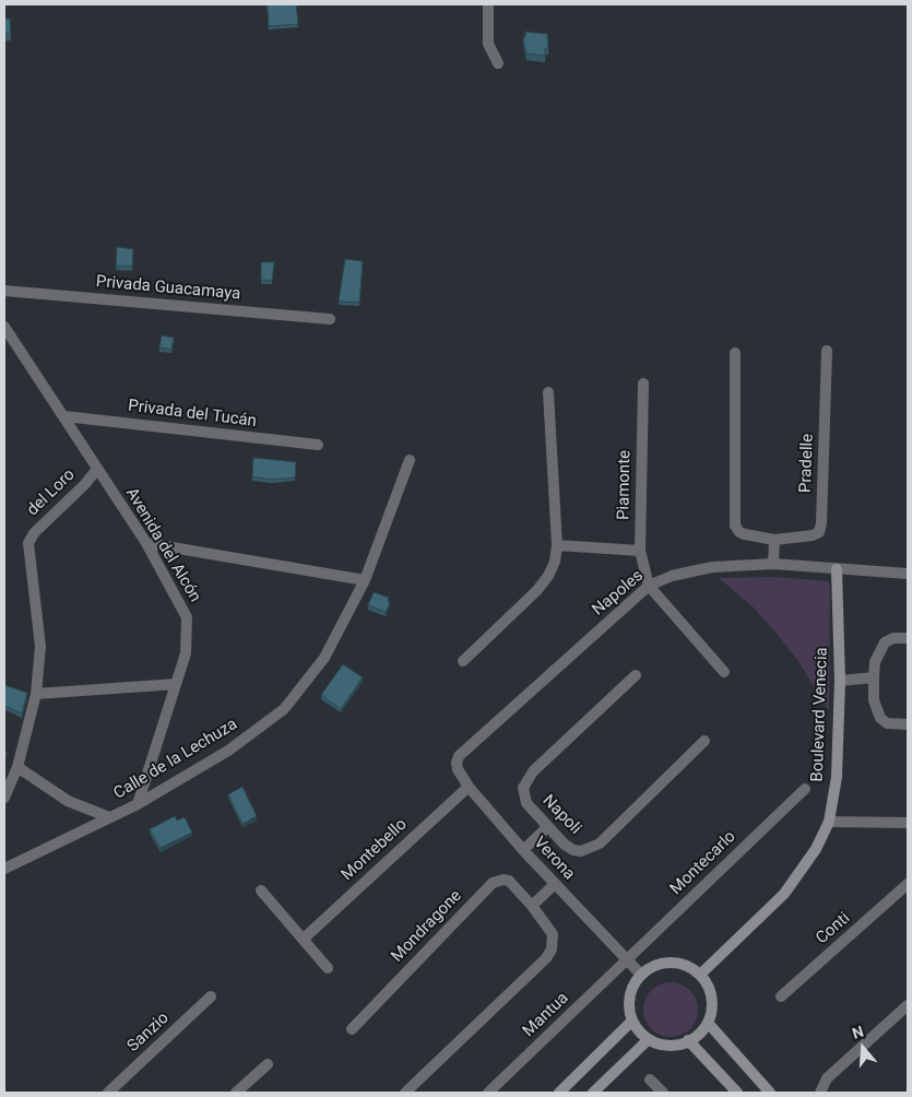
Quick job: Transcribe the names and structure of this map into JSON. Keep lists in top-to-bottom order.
{
  "streets": {
    "street": [
      "Privada Guacamaya",
      "Privada del Tucán",
      "Pradelle",
      "Piamonte",
      "del Loro",
      "Avenida del Alcón",
      "Napoles",
      "Boulevard Venecia",
      "Calle de la Lechuza",
      "Napoli",
      "Montebello",
      "Verona",
      "Montecarlo",
      "Mondragone",
      "Conti",
      "Mantua",
      "Sanzio"
    ]
  },
  "crossings": [
    ["Privada del Tucán", "Avenida del Alcón"],
    ["Piamonte", "Napoles"],
    ["del Loro", "Avenida del Alcón"],
    ["Avenida del Alcón", "Calle de la Lechuza"],
    ["Napoles", "Boulevard Venecia"],
    ["Napoles", "Verona"],
    ["Boulevard Venecia", "Verona"],
    ["Montebello", "Verona"],
    ["Verona", "Montecarlo"],
    ["Verona", "Mantua"],
    ["Montecarlo", "Mantua"]
  ],
  "north": "top"
}
